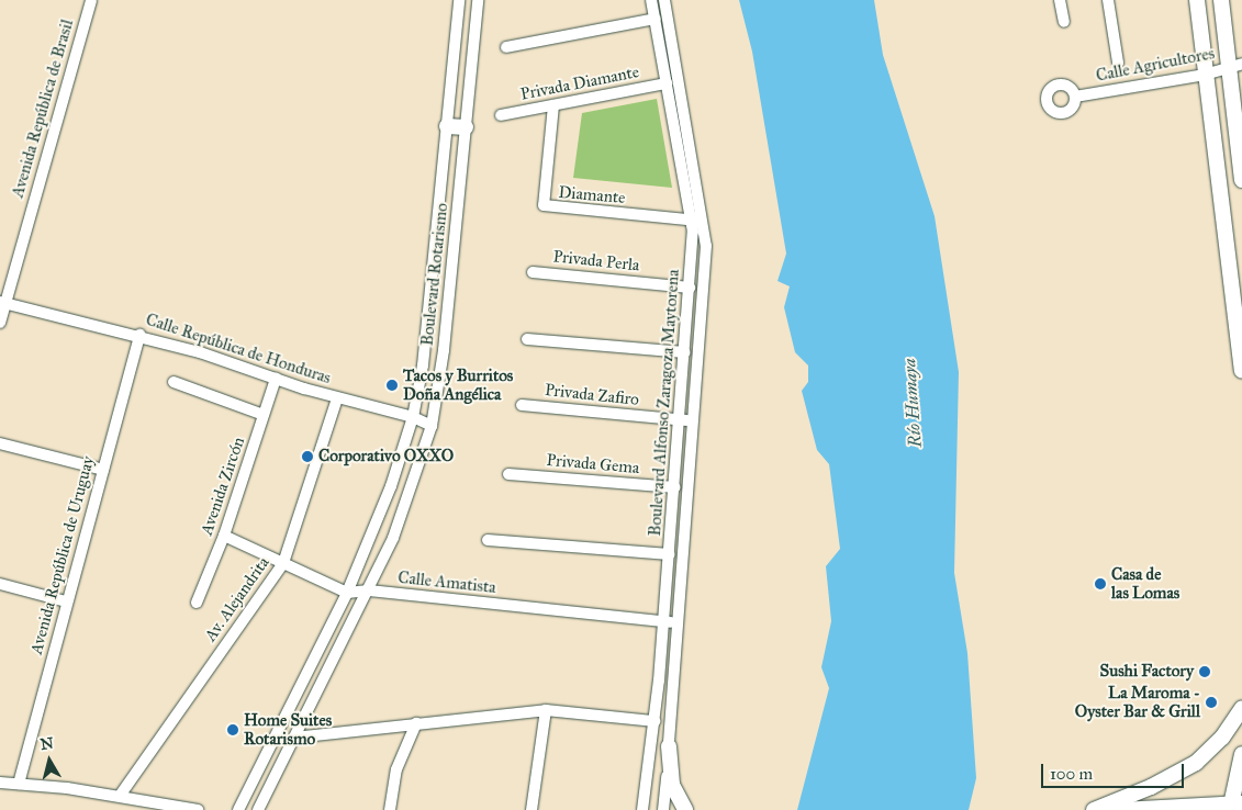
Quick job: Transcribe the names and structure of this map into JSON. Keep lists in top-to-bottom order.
{
  "streets": {
    "street": [
      "Calle Agricultores",
      "Privada Diamante",
      "Avenida República de Brasil",
      "Diamante",
      "Privada Perla",
      "Boulevard Rotarismo",
      "Calle República de Honduras",
      "Privada Zafiro",
      "Boulevard Alfonso Zaragoza Maytorena",
      "Privada Gema",
      "Avenida Zircón",
      "Avenida República de Uruguay",
      "Calle Amatista",
      "Av. Alejandrita"
    ]
  },
  "crossings": [
    ["Privada Diamante", "Diamante"],
    ["Privada Diamante", "Boulevard Alfonso Zaragoza Maytorena"],
    ["Avenida República de Brasil", "Calle República de Honduras"],
    ["Diamante", "Boulevard Alfonso Zaragoza Maytorena"],
    ["Privada Perla", "Boulevard Alfonso Zaragoza Maytorena"],
    ["Boulevard Rotarismo", "Calle República de Honduras"],
    ["Boulevard Rotarismo", "Calle Amatista"],
    ["Calle República de Honduras", "Avenida Zircón"],
    ["Calle República de Honduras", "Avenida República de Uruguay"],
    ["Calle República de Honduras", "Av. Alejandrita"],
    ["Privada Zafiro", "Boulevard Alfonso Zaragoza Maytorena"],
    ["Boulevard Alfonso Zaragoza Maytorena", "Privada Gema"],
    ["Boulevard Alfonso Zaragoza Maytorena", "Calle Amatista"]
  ],
  "water": ["Río Humaya"],
  "places": [
    "Tacos y Burritos Doña Angélica",
    "Corporativo OXXO",
    "Casa de las Lomas",
    "Sushi Factory",
    "La Maroma - Oyster Bar & Grill",
    "Home Suites Rotarismo"
  ],
  "scale_bar": "100 m",
  "north": "top"
}
